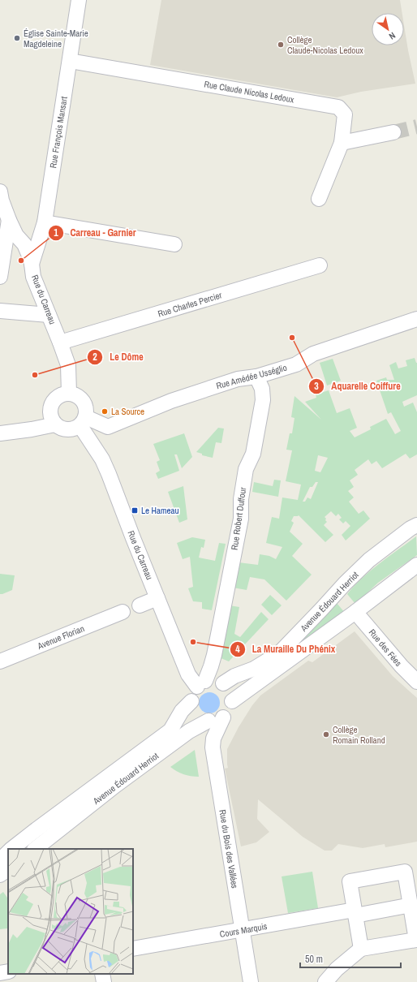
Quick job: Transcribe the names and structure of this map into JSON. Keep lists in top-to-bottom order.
{
  "streets": {
    "street": [
      "Rue Claude Nicolas Ledoux",
      "Rue François Mansart",
      "Rue du Carreau",
      "Rue Charles Percier",
      "Rue Amédée Usséglio",
      "Rue Robert Duffour",
      "Avenue Édouard Herriot",
      "Avenue Florian",
      "Rue des Fées",
      "Rue du Bois des Vallées",
      "Cours Marquis"
    ]
  },
  "crossings": [
    ["Rue Claude Nicolas Ledoux", "Rue François Mansart"],
    ["Rue François Mansart", "Rue du Carreau"],
    ["Rue du Carreau", "Rue Charles Percier"],
    ["Rue du Carreau", "Rue Amédée Usséglio"],
    ["Rue du Carreau", "Rue Robert Duffour"],
    ["Rue du Carreau", "Avenue Édouard Herriot"],
    ["Rue du Carreau", "Rue du Bois des Vallées"],
    ["Rue Amédée Usséglio", "Rue Robert Duffour"],
    ["Rue Robert Duffour", "Avenue Édouard Herriot"],
    ["Rue Robert Duffour", "Rue du Bois des Vallées"],
    ["Avenue Édouard Herriot", "Rue des Fées"],
    ["Avenue Édouard Herriot", "Rue du Bois des Vallées"],
    ["Rue du Bois des Vallées", "Cours Marquis"]
  ],
  "places": {
    "other": [
      "Église Sainte-Marie Magdeleine",
      "Collège Claude-Nicolas Ledoux",
      "Carreau - Garnier",
      "Aquarelle Coiffure",
      "Le Dôme",
      "La Source",
      "La Muraille Du Phénix",
      "Collège Romain Rolland"
    ],
    "transit": ["Le Hameau"]
  },
  "scale_bar": "50 m",
  "north": "bottom right"
}
